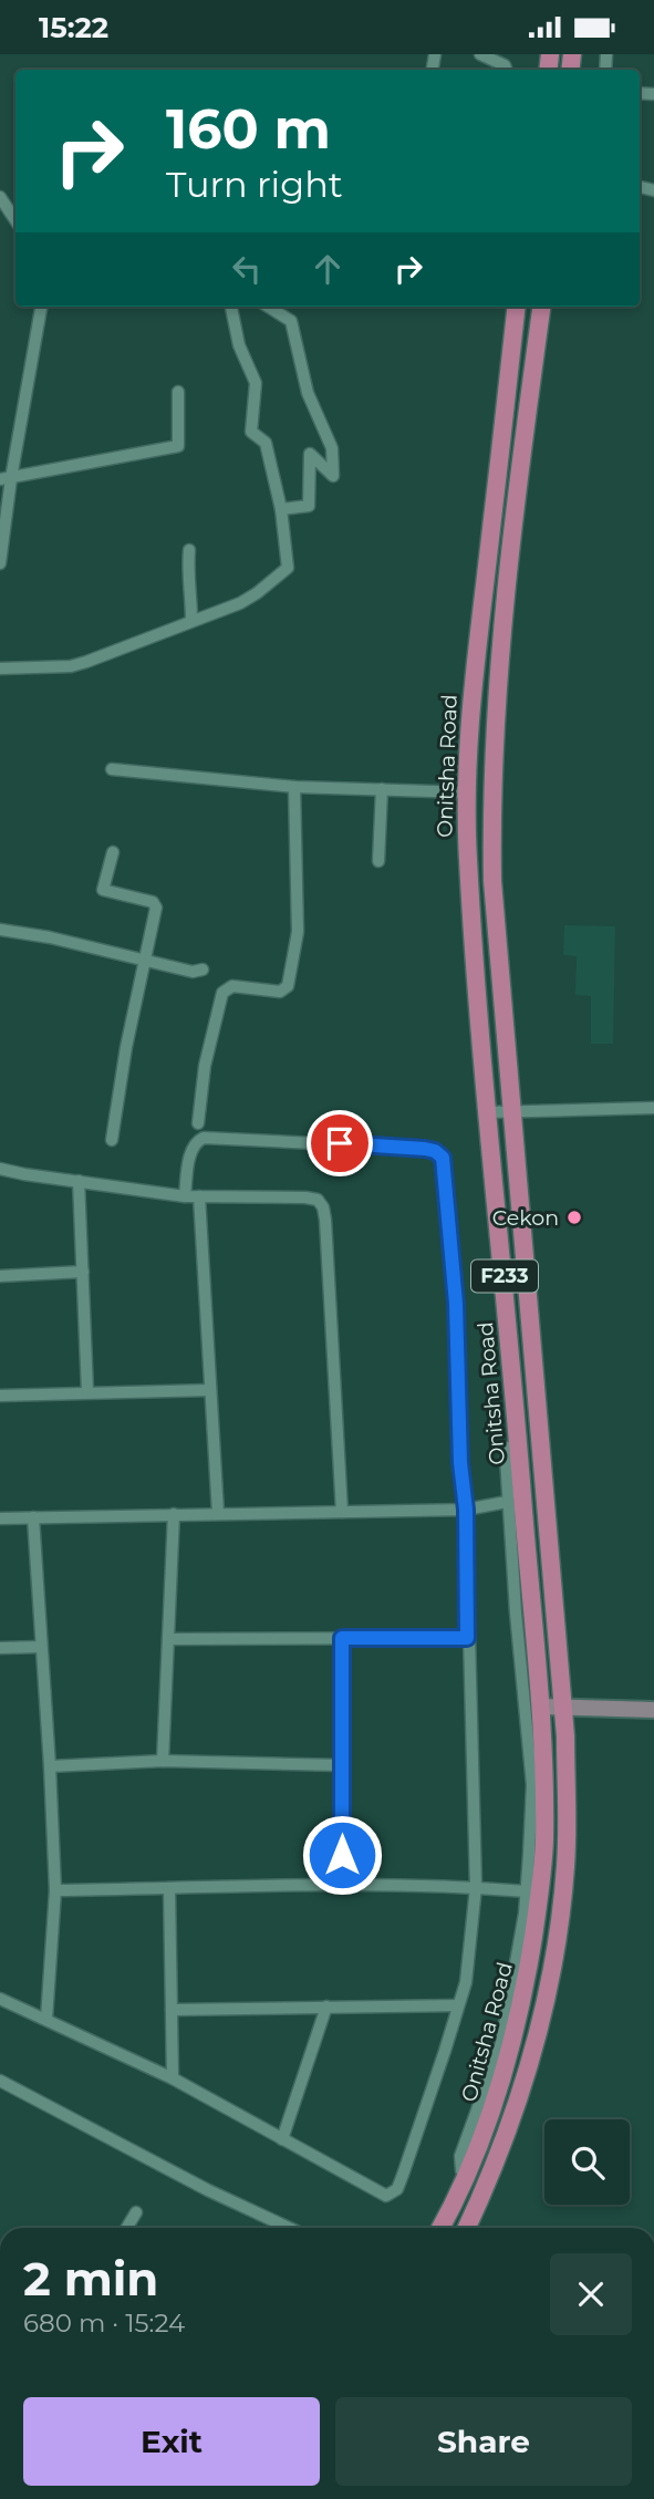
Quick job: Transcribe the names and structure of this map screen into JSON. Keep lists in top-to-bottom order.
{
  "streets": {
    "main road": ["Onitsha Road", "F233"]
  },
  "places": ["Cekon"],
  "page": {
    "status": "15:22",
    "turn": ["160 m", "Turn right"],
    "heading": ["2 min", "680 m · 15:24"],
    "buttons": ["Exit", "Share"]
  }
}
